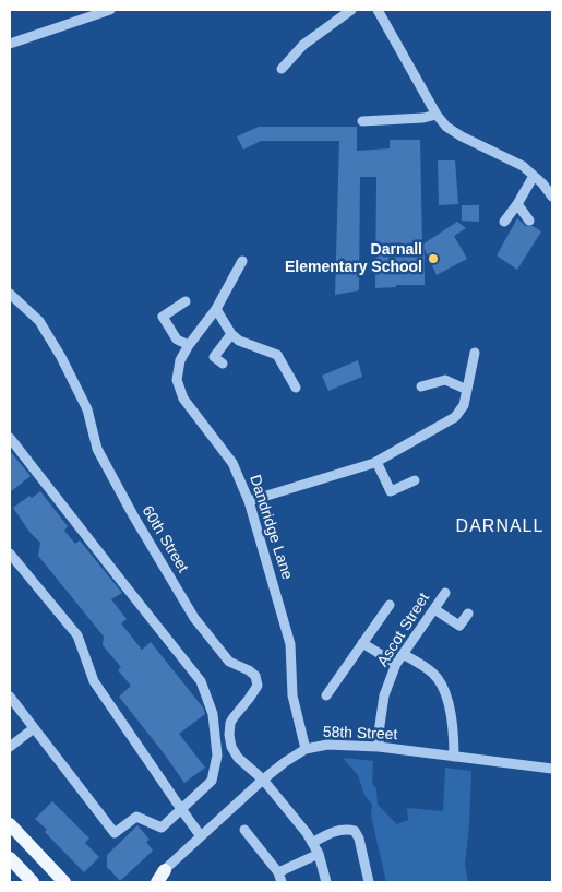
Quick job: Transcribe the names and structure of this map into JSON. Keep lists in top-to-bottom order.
{
  "streets": {
    "street": [
      "Dandridge Lane",
      "60th Street",
      "Ascot Street",
      "58th Street"
    ]
  },
  "crossings": [
    ["Dandridge Lane", "58th Street"],
    ["60th Street", "58th Street"],
    ["Ascot Street", "58th Street"]
  ],
  "districts": ["DARNALL"],
  "places": ["Darnall Elementary School"]
}
